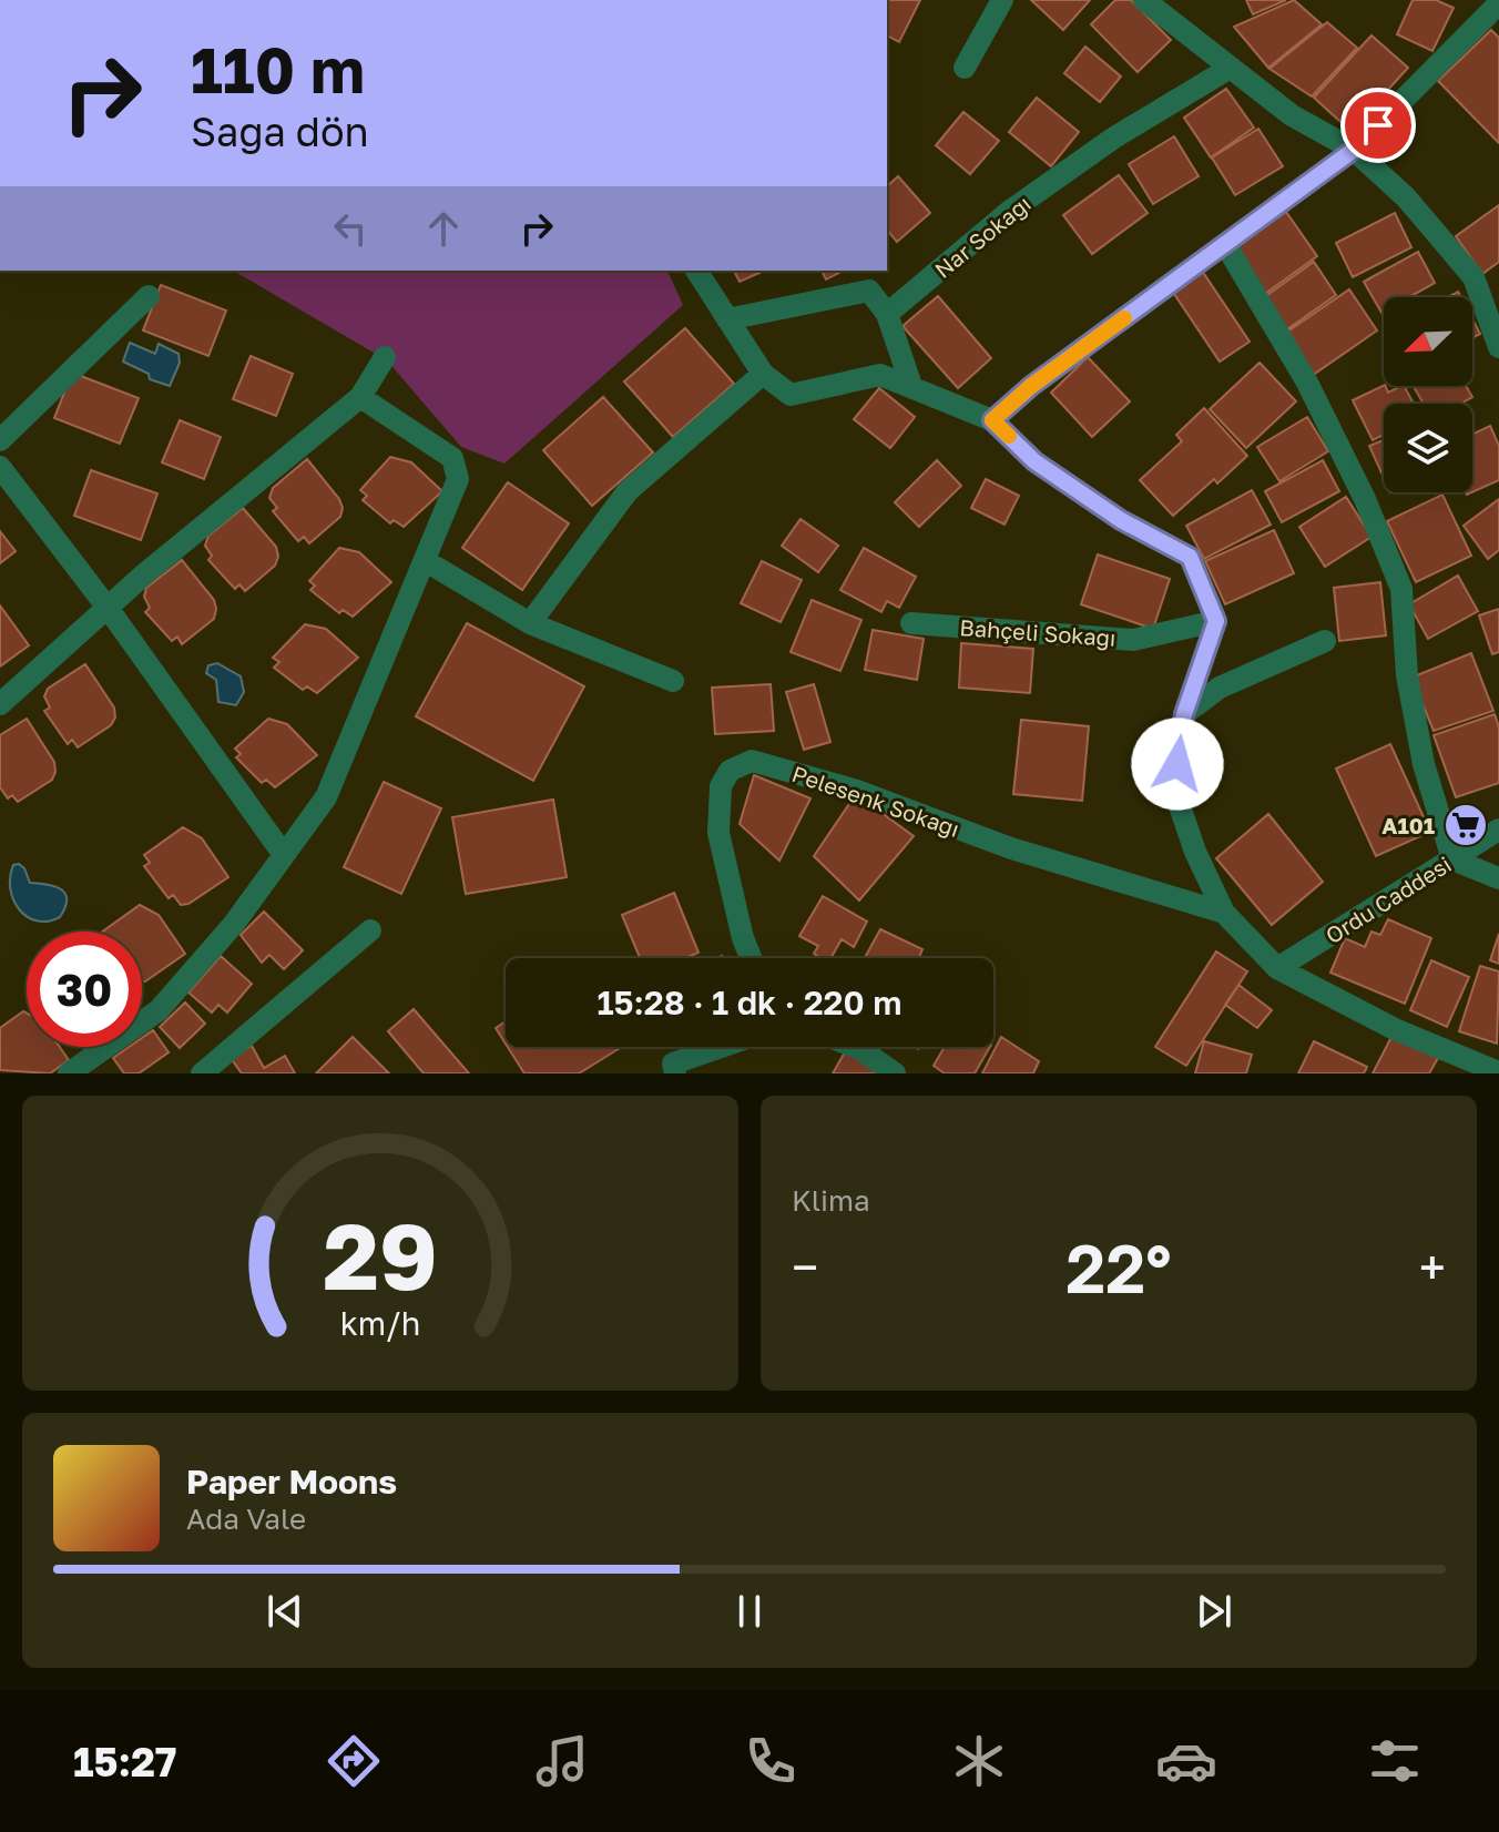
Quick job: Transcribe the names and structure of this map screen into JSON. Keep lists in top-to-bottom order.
{
  "streets": {
    "street": [
      "Nar Sokağı",
      "Bahçeli Sokağı",
      "Pelesenk Sokağı",
      "Ordu Caddesi"
    ]
  },
  "places": {
    "supermarket": ["A101"]
  },
  "north": "bottom left",
  "page": {
    "turn": ["110 m", "Sağa dön"],
    "limit": "30",
    "trip": "15:28 · 1 dk · 220 m",
    "tile": "Klima",
    "heat": ["−", "22°", "+"],
    "song": ["Paper Moons", "Ada Vale"],
    "tabs": "15:27",
    "gauge": ["29", "km/h"]
  }
}
